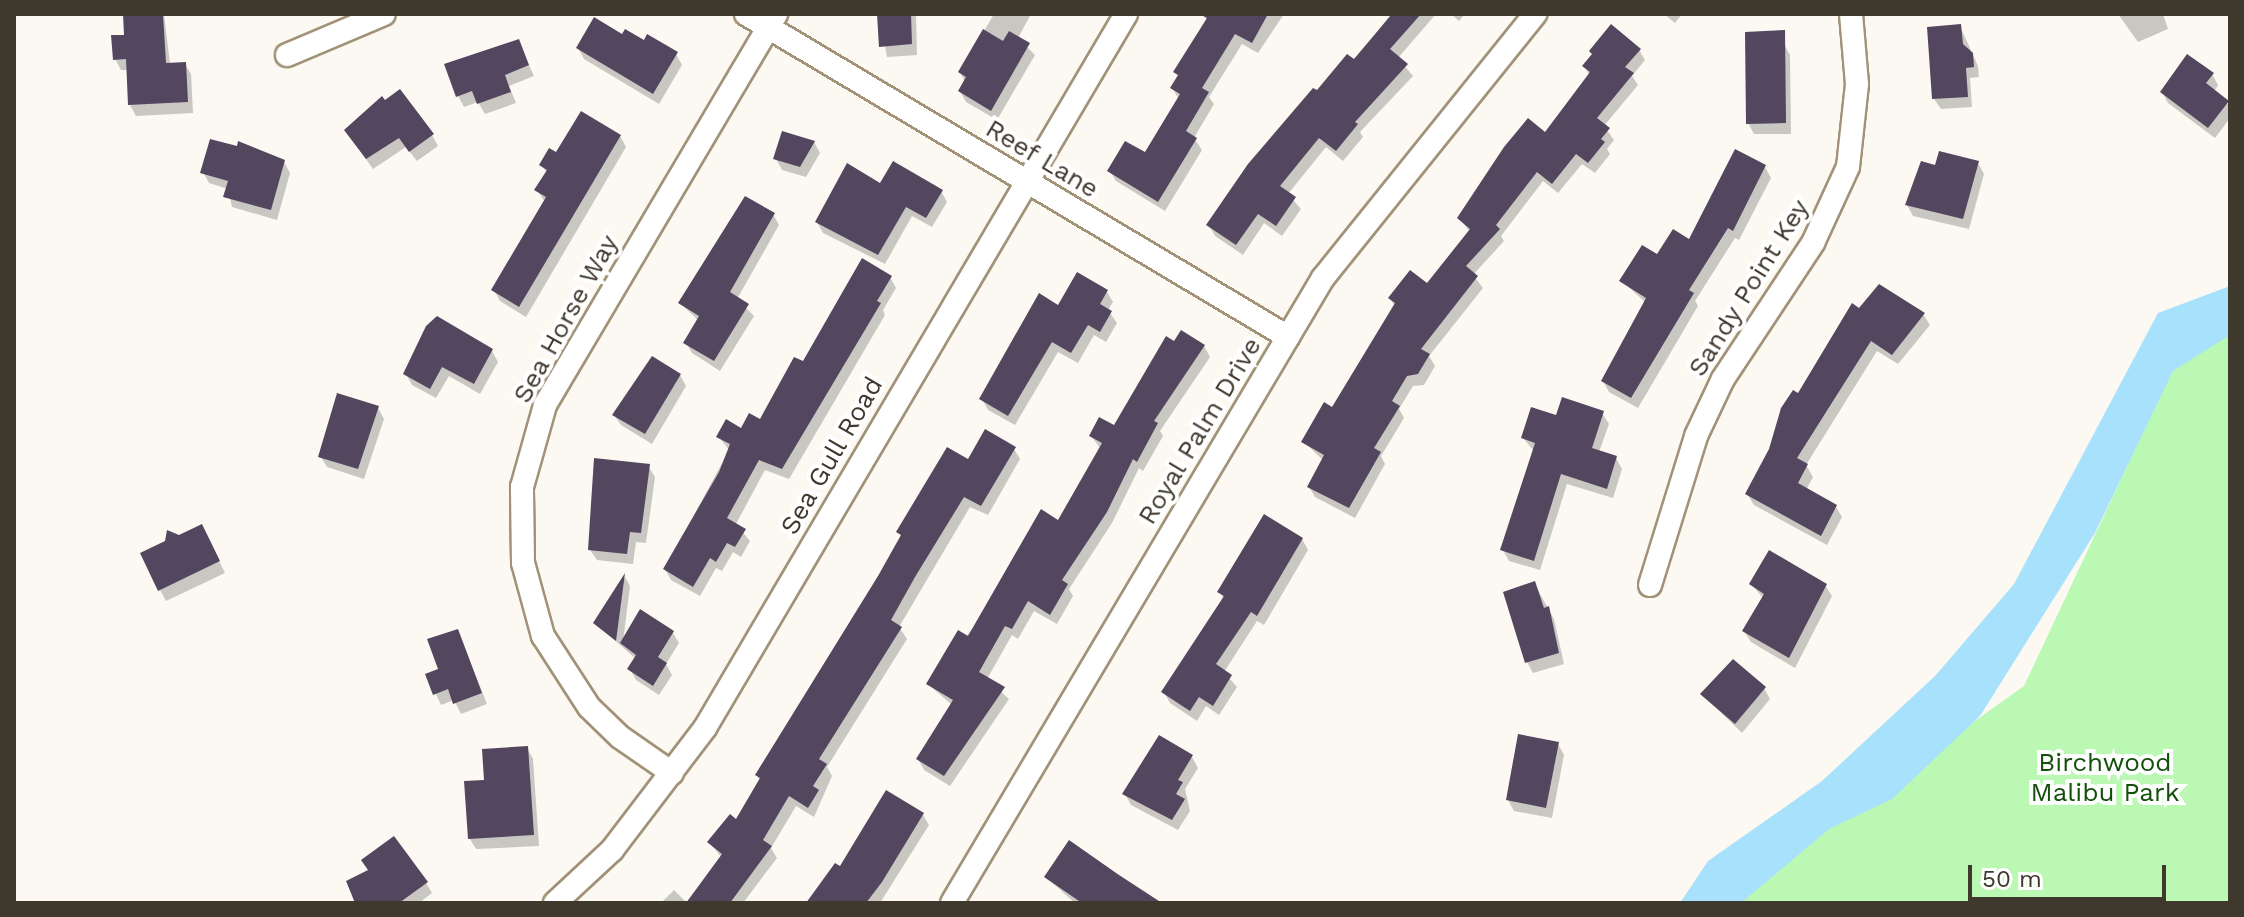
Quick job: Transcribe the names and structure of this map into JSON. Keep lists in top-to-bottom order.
{
  "streets": {
    "street": [
      "Reef Lane",
      "Sandy Point Key",
      "Sea Horse Way",
      "Royal Palm Drive",
      "Sea Gull Road"
    ]
  },
  "crossings": [
    ["Reef Lane", "Sea Horse Way"],
    ["Reef Lane", "Royal Palm Drive"],
    ["Reef Lane", "Sea Gull Road"],
    ["Sea Horse Way", "Sea Gull Road"]
  ],
  "parks": ["Birchwood Malibu Park"],
  "scale_bar": "50 m"
}
